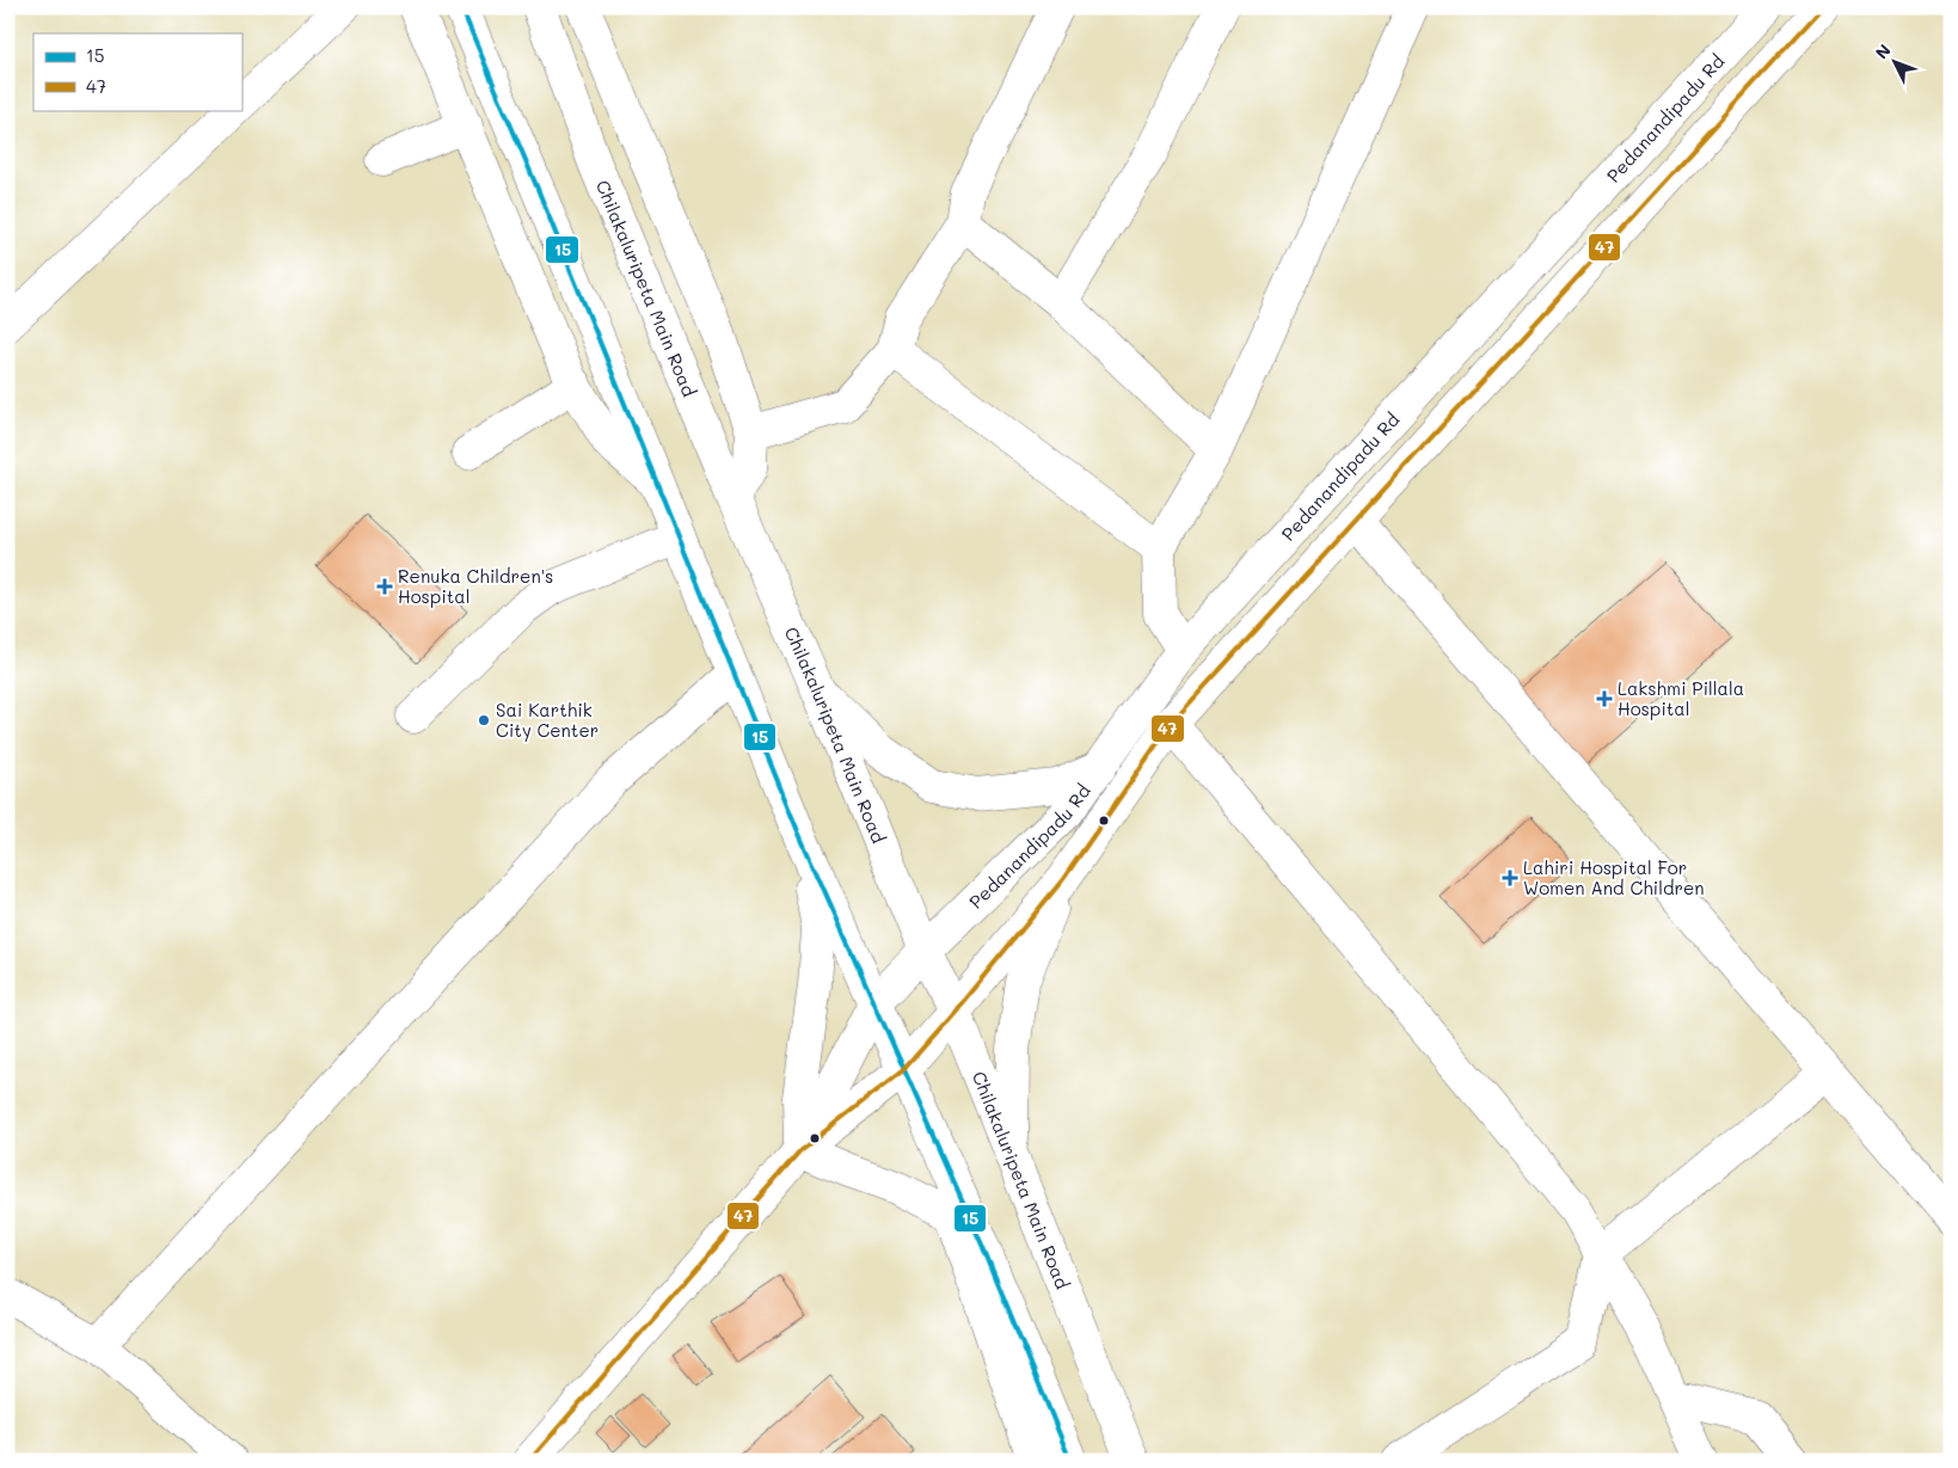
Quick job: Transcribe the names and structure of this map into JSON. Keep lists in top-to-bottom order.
{
  "streets": {
    "main road": ["Pedanandipadu Rd", "Chilakaluripeta Main Road"]
  },
  "crossings": [
    ["Pedanandipadu Rd", "Chilakaluripeta Main Road"]
  ],
  "places": {
    "health": ["Renuka Children's Hospital", "Lakshmi Pillala Hospital", "Lahiri Hospital For Women And Children"],
    "other": ["Sai Karthik City Center"]
  },
  "lines": ["transit line 15", "transit line 47"],
  "legend": ["15", "47"],
  "north": "top left"
}
